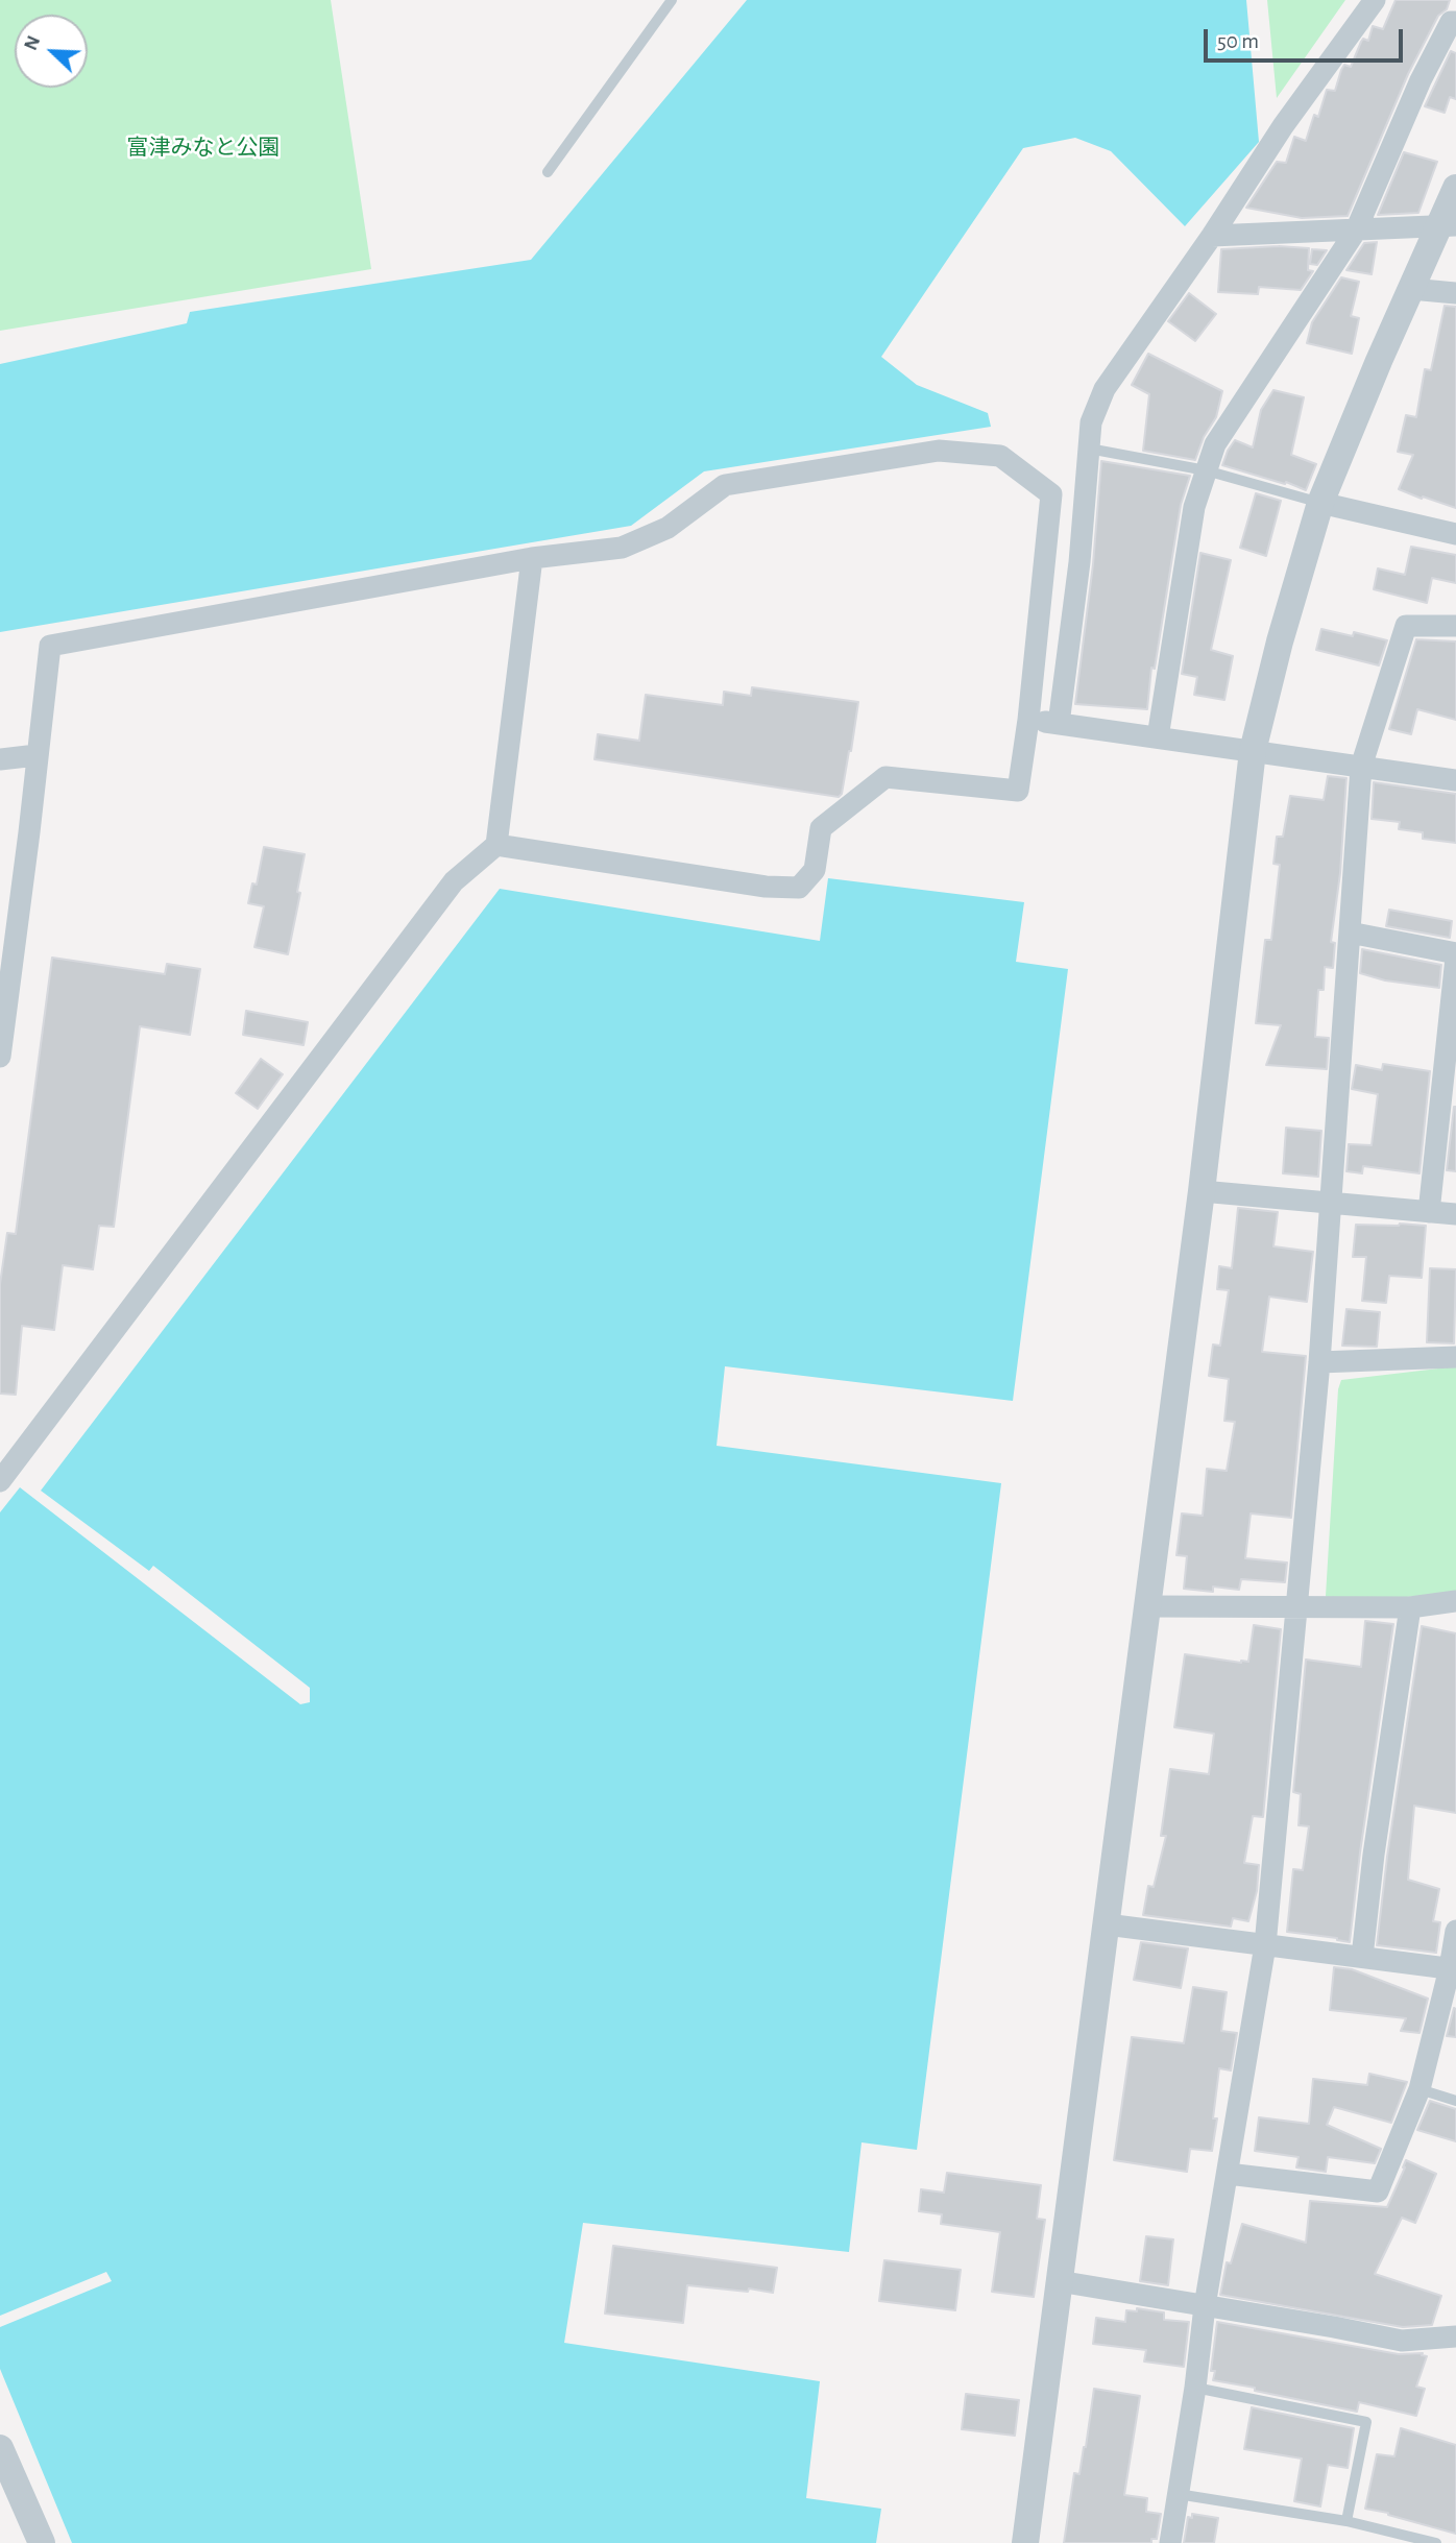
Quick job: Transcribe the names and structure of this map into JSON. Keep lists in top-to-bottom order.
{
  "parks": ["富津みなと公園"],
  "scale_bar": "50 m",
  "north": "top left"
}
